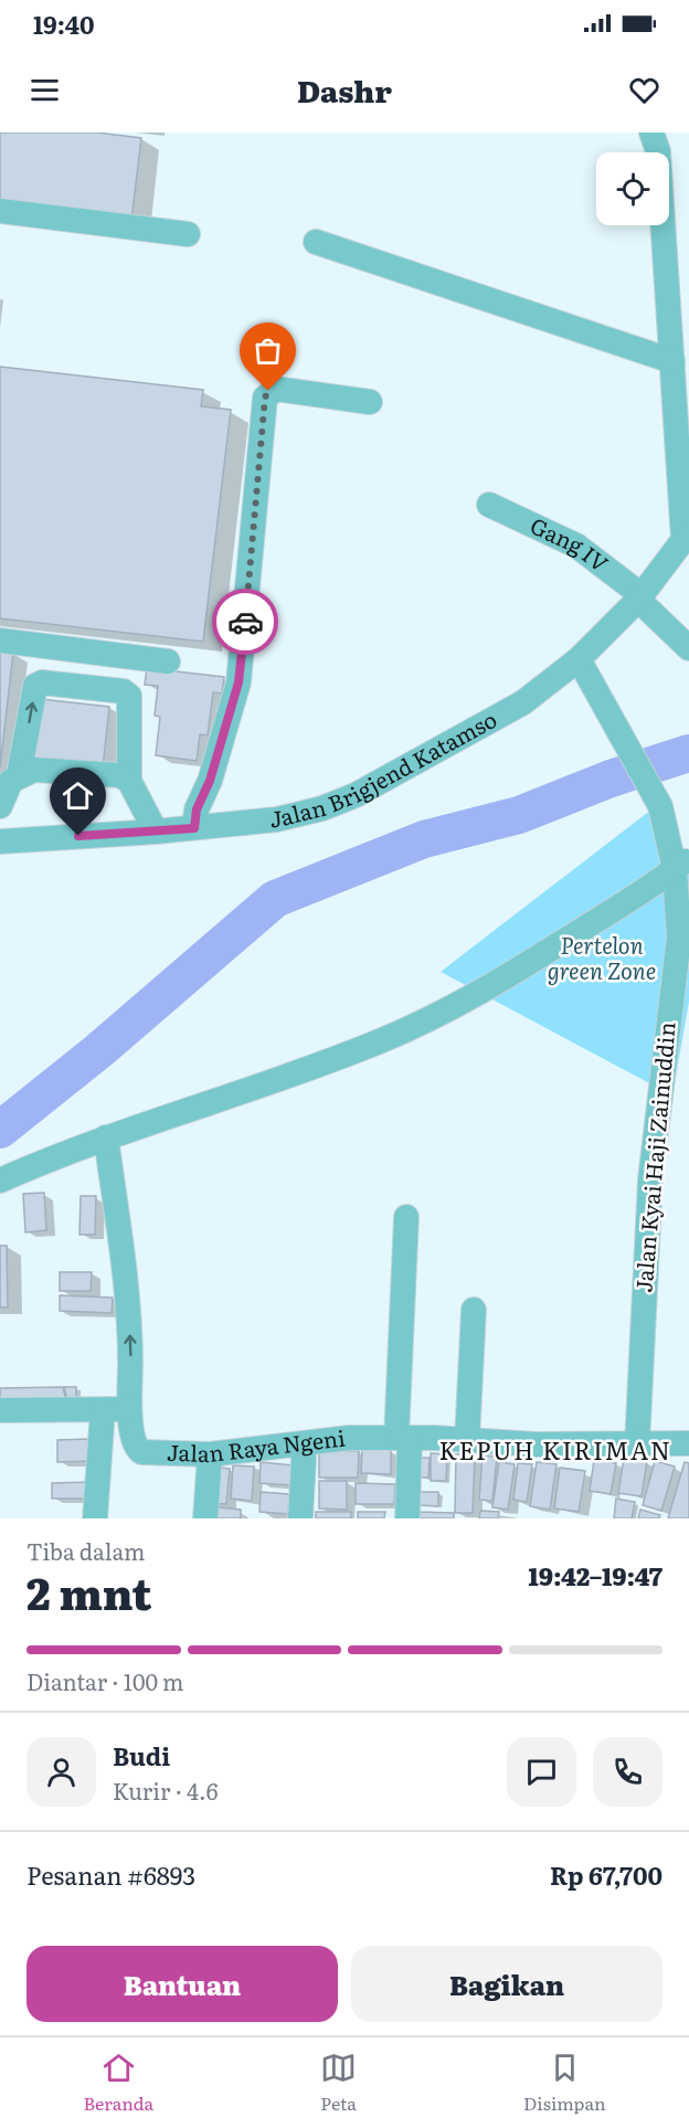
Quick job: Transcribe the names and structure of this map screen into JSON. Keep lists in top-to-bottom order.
{
  "streets": {
    "street": [
      "Gang IV",
      "Jalan Brigjend Katamso",
      "Jalan Kyai Haji Zainuddin",
      "Jalan Raya Ngeni"
    ]
  },
  "crossings": [
    ["Gang IV", "Jalan Brigjend Katamso"],
    ["Jalan Brigjend Katamso", "Jalan Kyai Haji Zainuddin"],
    ["Jalan Kyai Haji Zainuddin", "Jalan Raya Ngeni"]
  ],
  "districts": ["KEPUH KIRIMAN"],
  "parks": ["Pertelon green Zone"],
  "page": {
    "status": "19:40",
    "header": "Dashr",
    "heading": ["2 mnt", "Tiba dalam", "19:42–19:47"],
    "panel": [
      "Budi",
      "Kurir · 4.6",
      "Pesanan #6893",
      "Rp 67,700"
    ],
    "bar": "Diantar · 100 m",
    "buttons": ["Bantuan", "Bagikan"],
    "tabs": ["Beranda", "Peta", "Disimpan"]
  }
}
